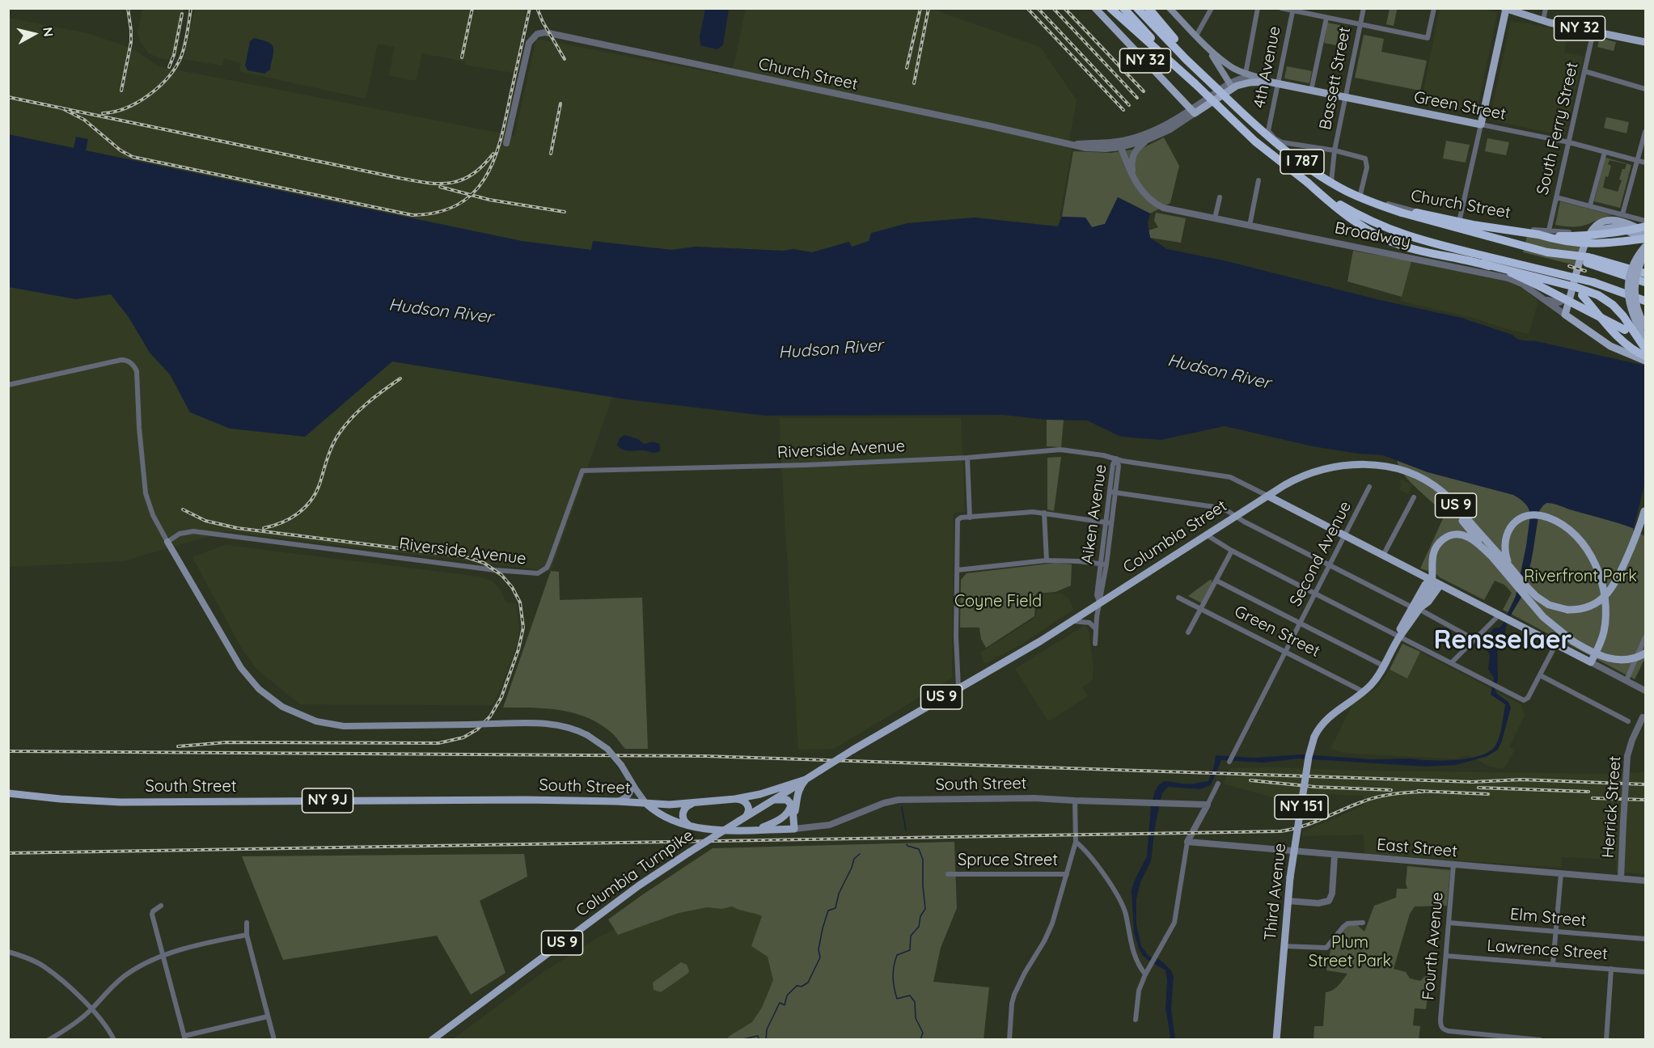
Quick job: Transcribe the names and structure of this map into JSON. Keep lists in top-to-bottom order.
{
  "streets": {
    "highway": ["I 787"],
    "main road": [
      "NY 32",
      "Green Street",
      "US 9",
      "Columbia Street",
      "South Street",
      "NY 9J",
      "NY 151",
      "Columbia Turnpike",
      "Third Avenue"
    ],
    "street": [
      "4th Avenue",
      "Church Street",
      "Bassett Street",
      "South Ferry Street",
      "Broadway",
      "Riverside Avenue",
      "Aiken Avenue",
      "Second Avenue",
      "Herrick Street",
      "East Street",
      "Spruce Street",
      "Elm Street",
      "Fourth Avenue",
      "Lawrence Street"
    ]
  },
  "crossings": [
    ["NY 32", "Church Street"],
    ["NY 32", "Green Street"],
    ["NY 32", "South Ferry Street"],
    ["4th Avenue", "Bassett Street"],
    ["4th Avenue", "Green Street"],
    ["Church Street", "Bassett Street"],
    ["Church Street", "Green Street"],
    ["Church Street", "South Ferry Street"],
    ["Church Street", "Broadway"],
    ["Bassett Street", "Green Street"],
    ["Green Street", "South Ferry Street"],
    ["Green Street", "Second Avenue"],
    ["Green Street", "Third Avenue"],
    ["Riverside Avenue", "Aiken Avenue"],
    ["US 9", "Aiken Avenue"],
    ["US 9", "Columbia Street"],
    ["US 9", "Columbia Turnpike"],
    ["Aiken Avenue", "Columbia Street"],
    ["Herrick Street", "East Street"],
    ["East Street", "Fourth Avenue"],
    ["Elm Street", "Fourth Avenue"],
    ["Fourth Avenue", "Lawrence Street"]
  ],
  "districts": ["Rensselaer"],
  "water": ["Hudson River"],
  "parks": ["Riverfront Park", "Coyne Field", "Plum Street Park"],
  "north": "right"
}
